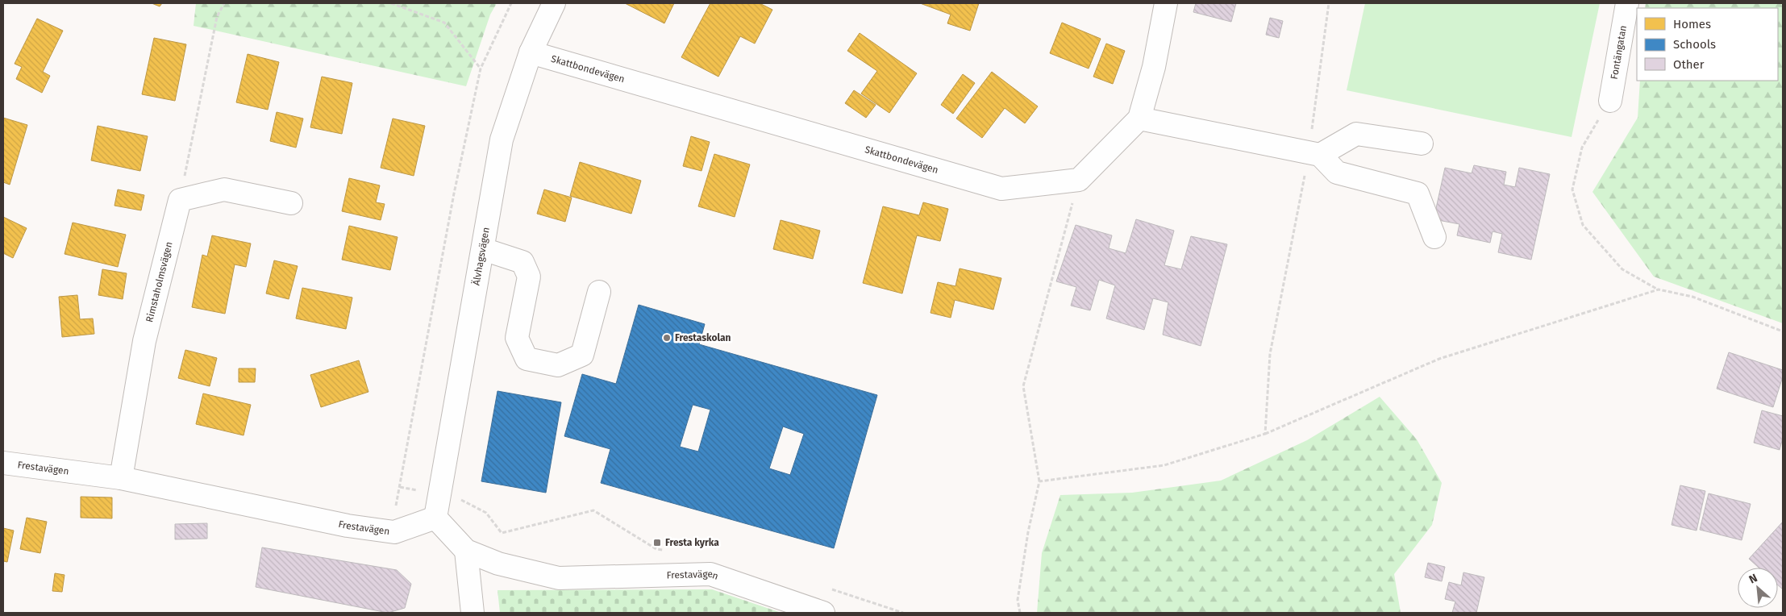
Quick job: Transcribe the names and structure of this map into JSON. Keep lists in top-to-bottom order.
{
  "streets": {
    "street": [
      "Fontängatan",
      "Skattbondevägen",
      "Älvhagsvägen",
      "Rimstaholmsvägen",
      "Frestavägen"
    ]
  },
  "crossings": [
    ["Skattbondevägen", "Älvhagsvägen"],
    ["Älvhagsvägen", "Frestavägen"],
    ["Rimstaholmsvägen", "Frestavägen"]
  ],
  "places": {
    "other": ["Frestaskolan"],
    "transit": ["Fresta kyrka"]
  },
  "legend": ["Homes", "Schools", "Other"],
  "north": "top left"
}
